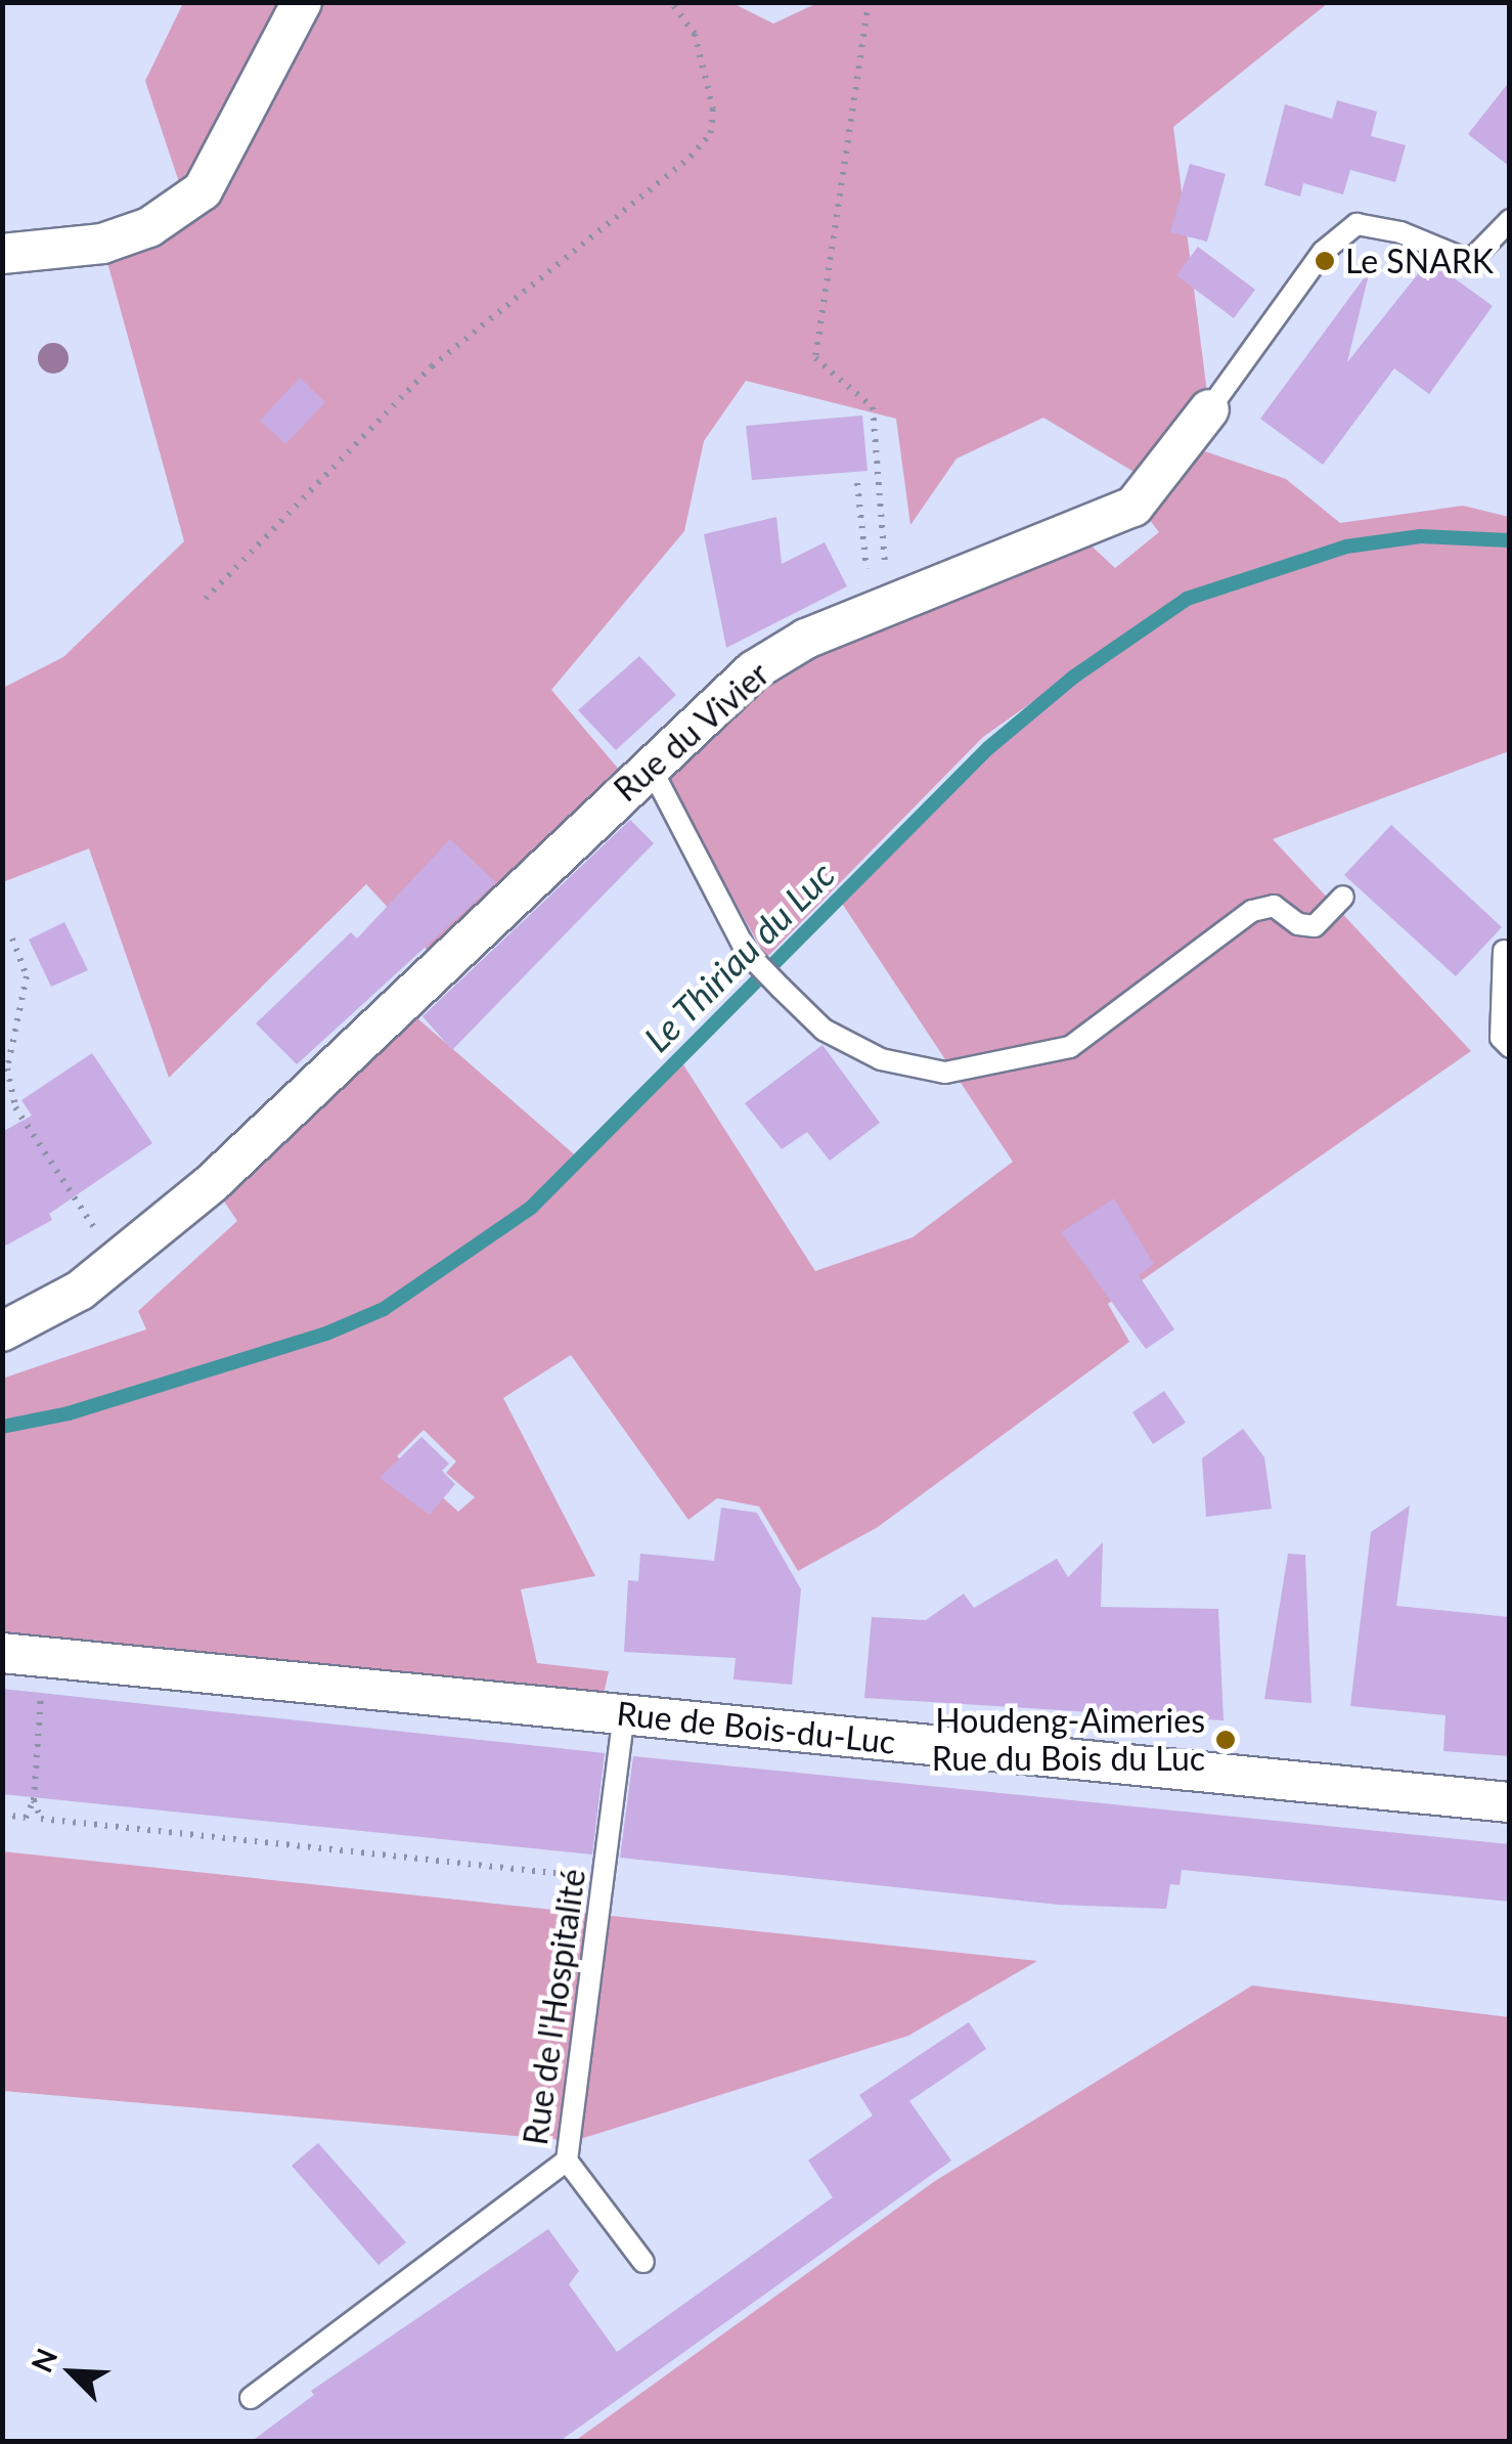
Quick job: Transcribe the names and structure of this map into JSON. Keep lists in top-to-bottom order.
{
  "streets": {
    "street": ["Rue du Vivier", "Rue de Bois-du-Luc"],
    "lane": ["Rue de l'Hospitalité"]
  },
  "crossings": [
    ["Rue de Bois-du-Luc", "Rue de l'Hospitalité"]
  ],
  "water": ["Le Thiriau du Luc"],
  "places": ["Le SNARK", "Houdeng-Aimeries Rue du Bois du Luc"],
  "north": "top left"
}
